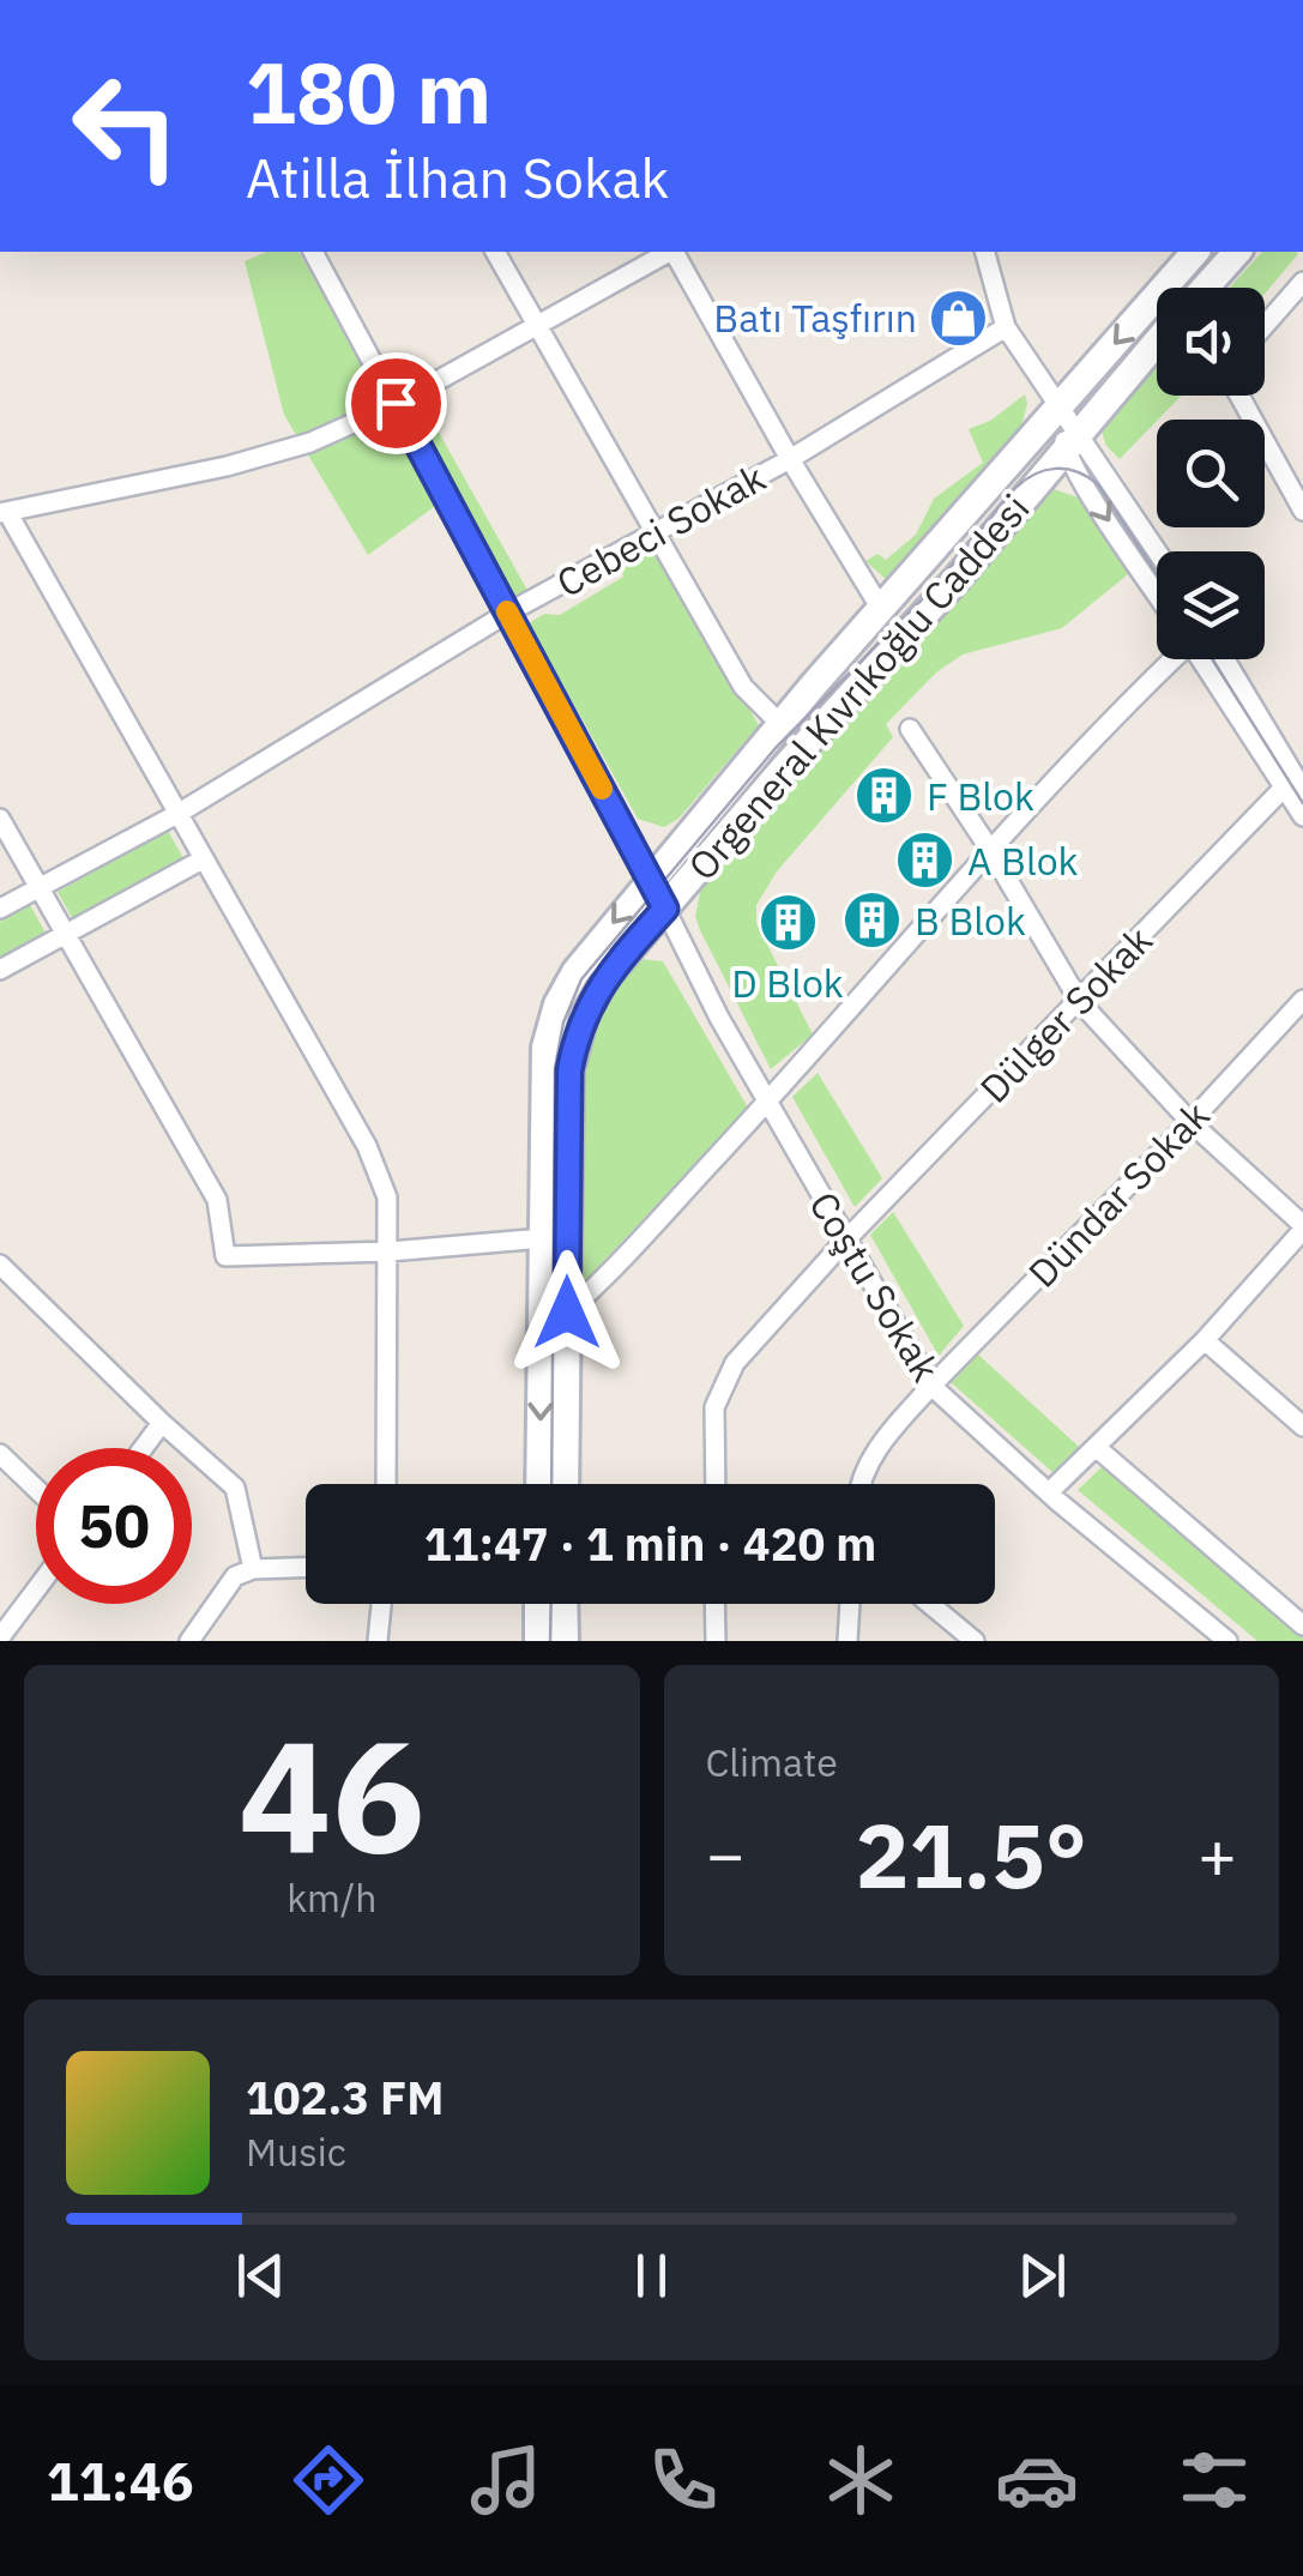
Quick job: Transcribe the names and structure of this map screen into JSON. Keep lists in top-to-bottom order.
{
  "streets": {
    "main road": ["Orgeneral Kıvrıkoğlu Caddesi"],
    "street": [
      "Cebeci Sokak",
      "Dülger Sokak",
      "Dündar Sokak",
      "Coştu Sokak"
    ]
  },
  "crossings": [
    ["Cebeci Sokak", "Coştu Sokak"],
    ["Orgeneral Kıvrıkoğlu Caddesi", "Coştu Sokak"],
    ["Dülger Sokak", "Coştu Sokak"],
    ["Dündar Sokak", "Coştu Sokak"]
  ],
  "places": {
    "shop": ["Batı Taşfırın"],
    "building": [
      "F Blok",
      "A Blok",
      "B Blok",
      "D Blok"
    ]
  },
  "page": {
    "turn": ["180 m", "Atilla İlhan Sokak"],
    "limit": "50",
    "trip": "11:47 · 1 min · 420 m",
    "tile": [
      ["46", "km/h"],
      "Climate"
    ],
    "heat": ["−", "21.5°", "+"],
    "song": ["102.3 FM", "Music"],
    "tabs": "11:46"
  }
}
